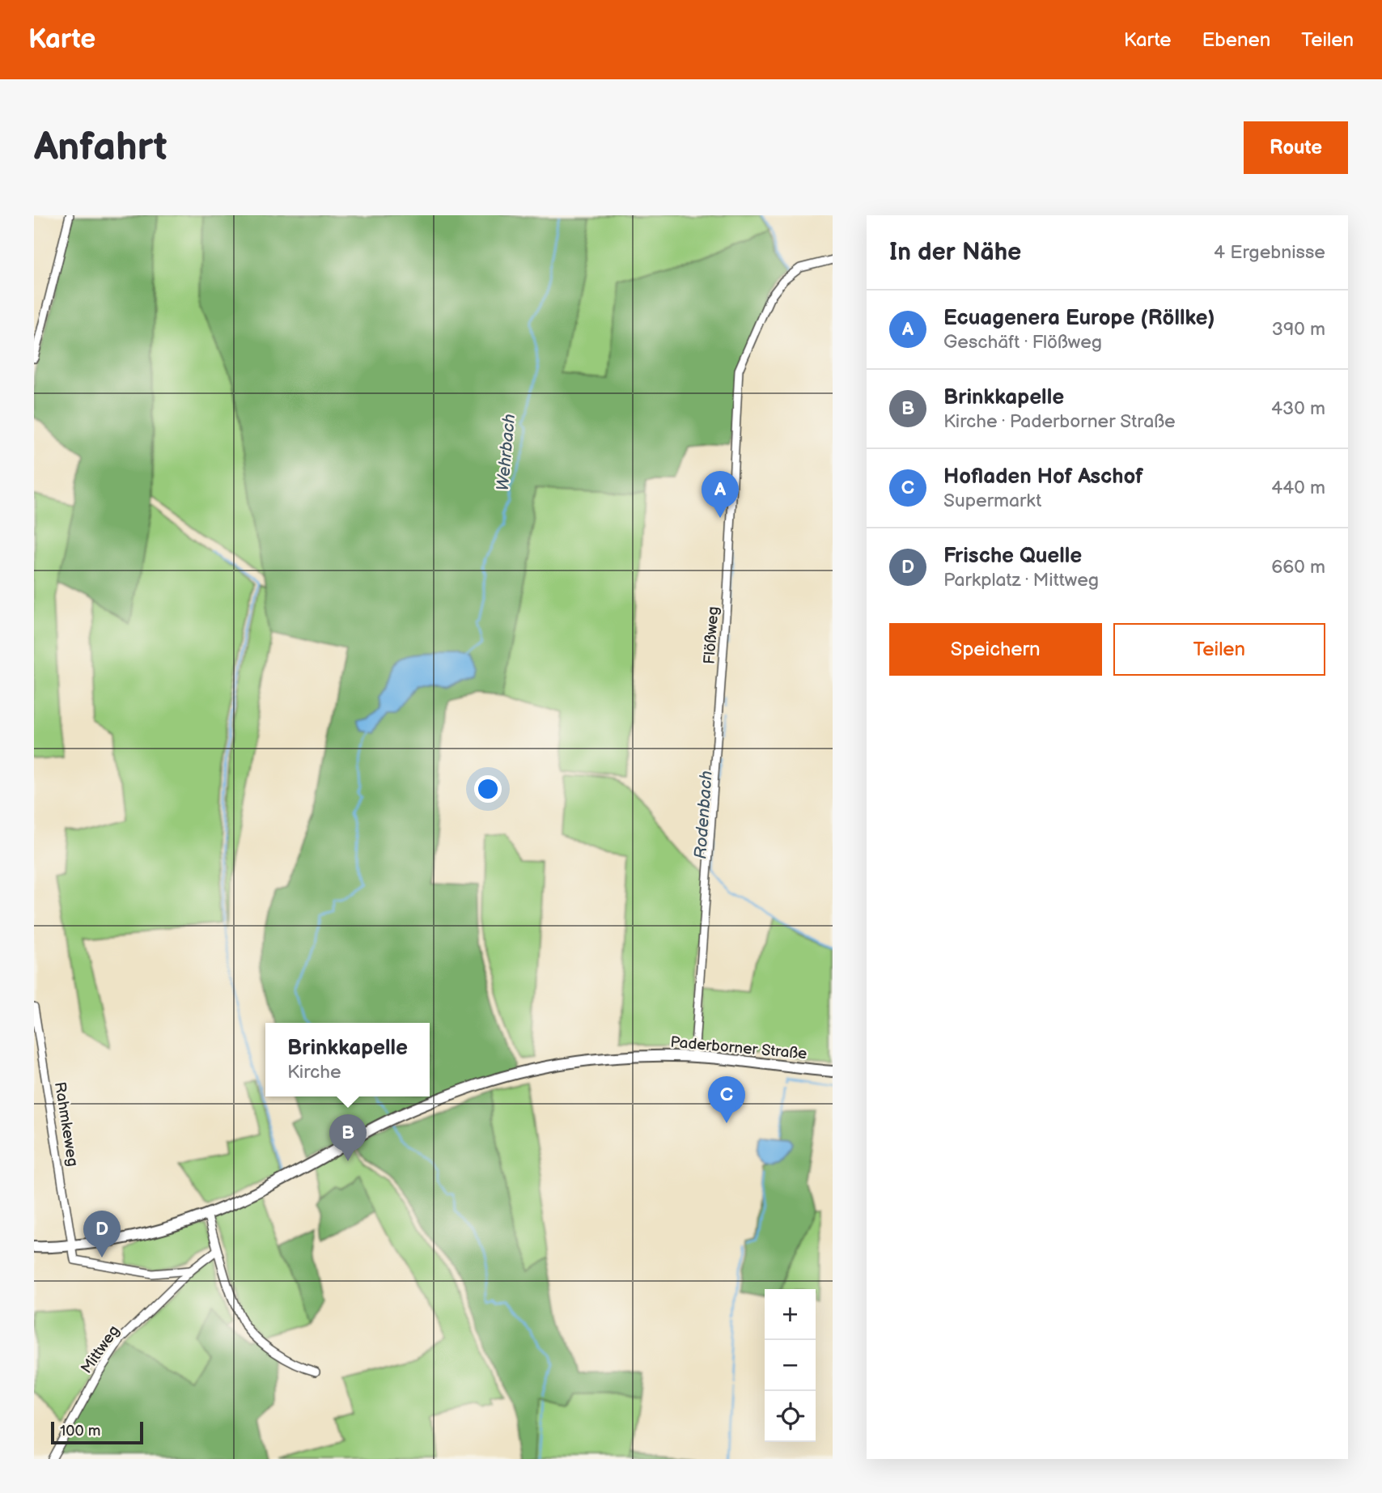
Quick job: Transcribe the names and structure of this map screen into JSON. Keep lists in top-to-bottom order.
{
  "streets": {
    "main road": ["Paderborner Straße"],
    "street": ["Flößweg", "Rahmkeweg", "Mittweg"]
  },
  "crossings": [
    ["Flößweg", "Paderborner Straße"],
    ["Paderborner Straße", "Rahmkeweg"]
  ],
  "water": ["Wehrbach", "Rodenbach"],
  "scale_bar": "100 m",
  "page": {
    "header": "Karte",
    "nav": ["Karte", "Ebenen", "Teilen"],
    "buttons": [
      "Route",
      ["Speichern", "Teilen"]
    ],
    "title": "Anfahrt",
    "heading": ["In der Nähe", "4 Ergebnisse"],
    "list": [
      {
        "mark": "A",
        "name": "Ecuagenera Europe (Röllke)",
        "note": "Geschäft · Flößweg",
        "value": "390 m"
      },
      {
        "mark": "B",
        "name": "Brinkkapelle",
        "note": "Kirche · Paderborner Straße",
        "value": "430 m"
      },
      {
        "mark": "C",
        "name": "Hofladen Hof Aschof",
        "note": "Supermarkt",
        "value": "440 m"
      },
      {
        "mark": "D",
        "name": "Frische Quelle",
        "note": "Parkplatz · Mittweg",
        "value": "660 m"
      }
    ],
    "pins": [
      "A",
      "C",
      "B",
      "D"
    ],
    "popup": ["Brinkkapelle", "Kirche"],
    "map_buttons": ["+", "−"],
    "scale": "100 m"
  }
}
